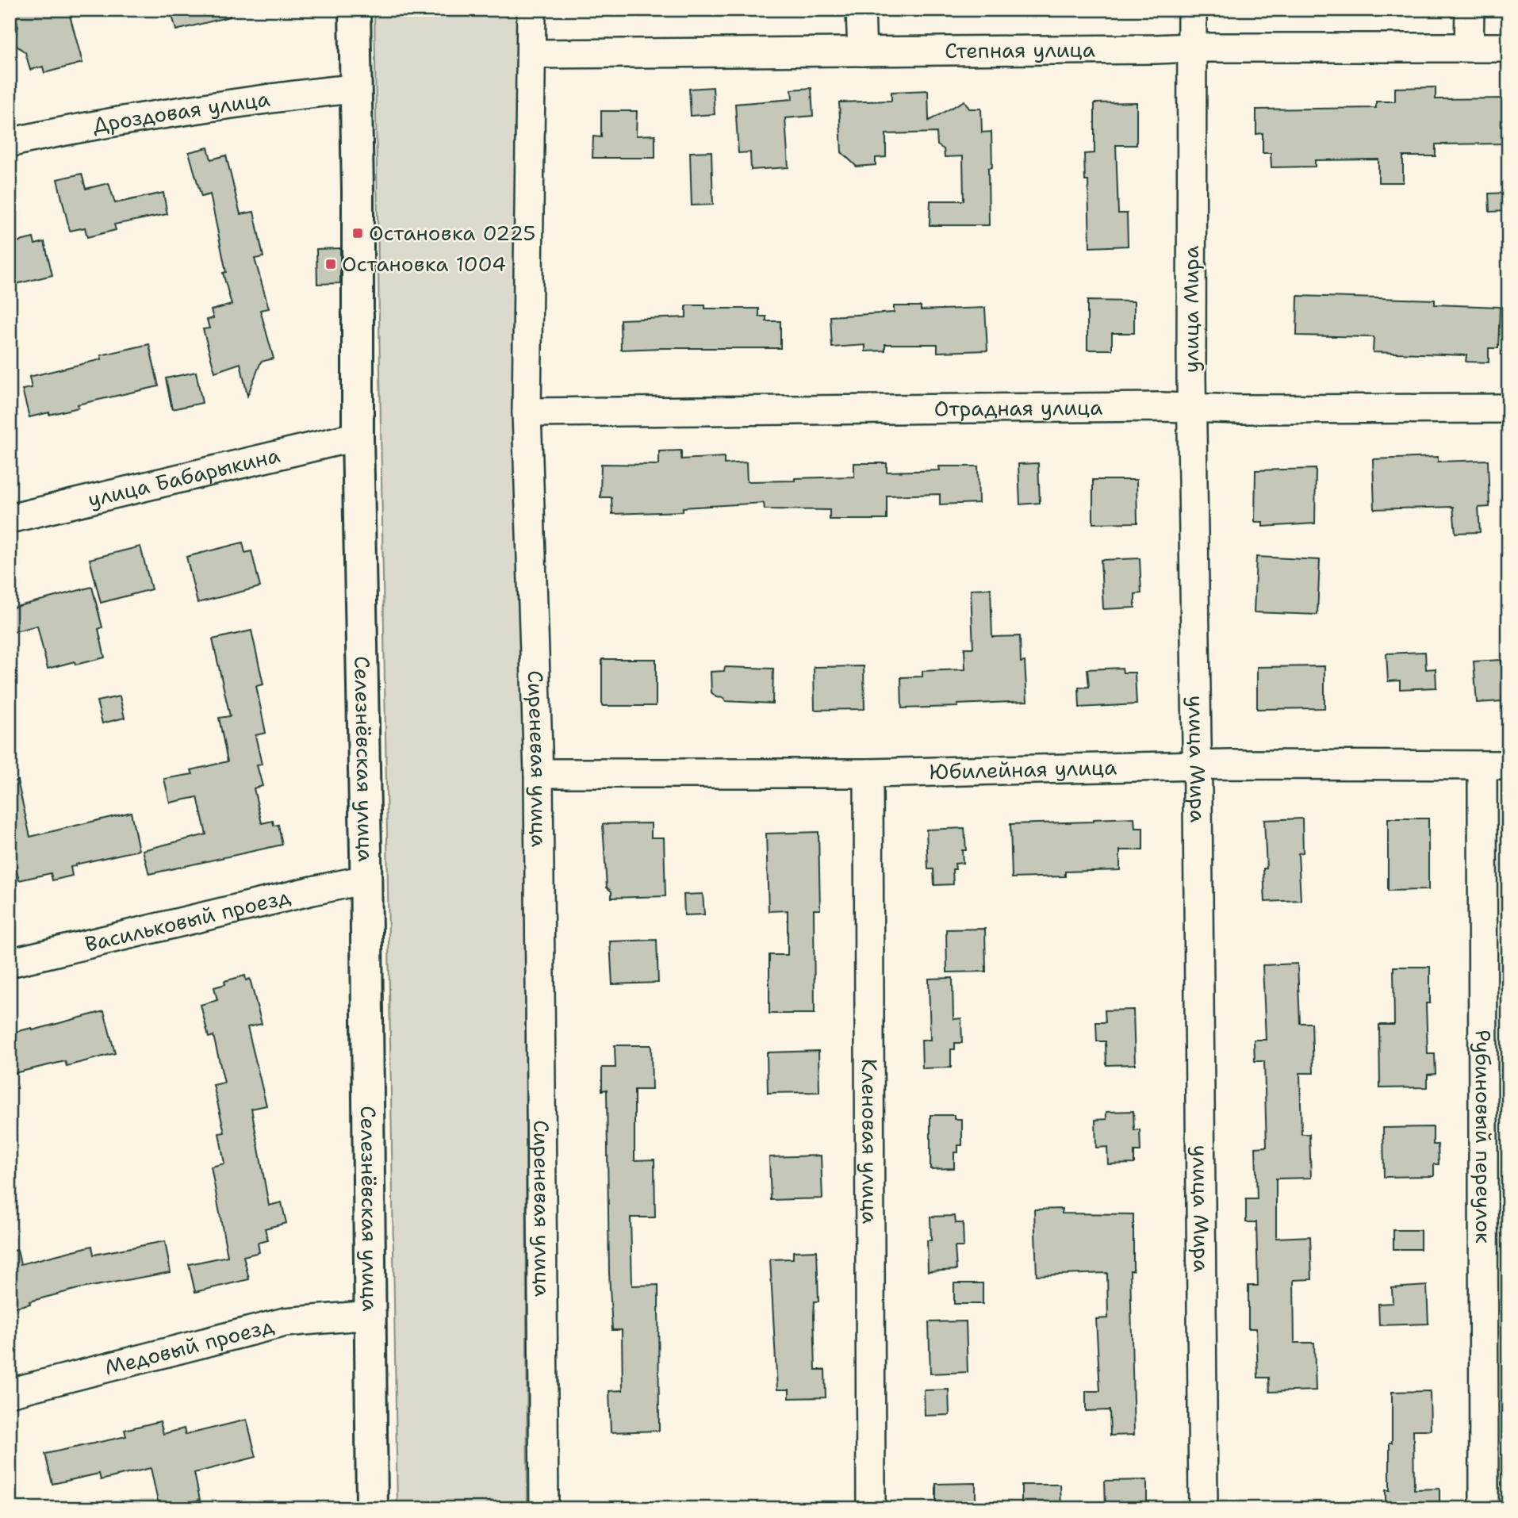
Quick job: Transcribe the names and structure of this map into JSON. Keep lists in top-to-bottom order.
{
  "streets": {
    "street": [
      "Степная улица",
      "Дроздовая улица",
      "улица Мира",
      "Отрадная улица",
      "улица Бабарыкина",
      "Селезнёвская улица",
      "Сиреневая улица",
      "Юбилейная улица",
      "Васильковый проезд",
      "Рубиновый переулок",
      "Кленовая улица",
      "Медовый проезд"
    ]
  },
  "crossings": [
    ["Степная улица", "улица Мира"],
    ["Степная улица", "Сиреневая улица"],
    ["Дроздовая улица", "Селезнёвская улица"],
    ["улица Мира", "Отрадная улица"],
    ["улица Мира", "Юбилейная улица"],
    ["Отрадная улица", "Сиреневая улица"],
    ["улица Бабарыкина", "Селезнёвская улица"],
    ["Селезнёвская улица", "Васильковый проезд"],
    ["Селезнёвская улица", "Медовый проезд"],
    ["Сиреневая улица", "Юбилейная улица"],
    ["Юбилейная улица", "Рубиновый переулок"],
    ["Юбилейная улица", "Кленовая улица"]
  ],
  "places": {
    "transit": ["Остановка 0225", "Остановка 1004"]
  }
}
